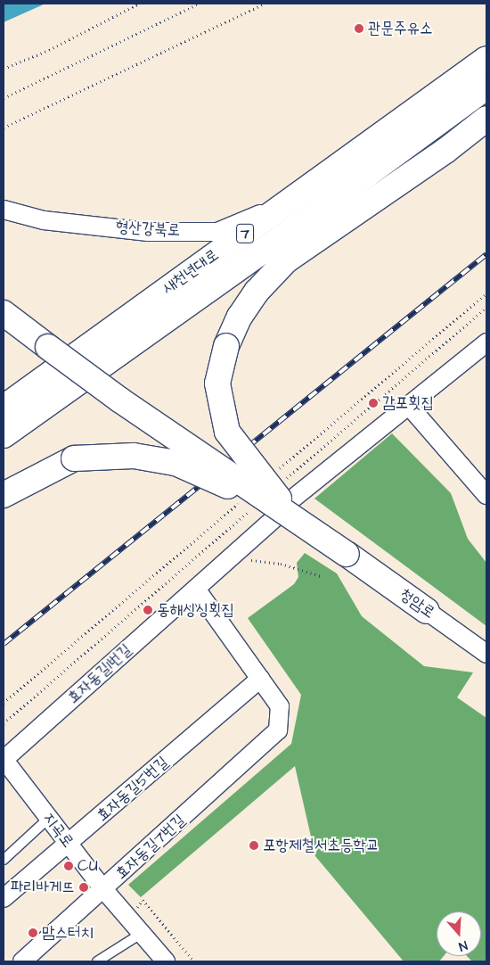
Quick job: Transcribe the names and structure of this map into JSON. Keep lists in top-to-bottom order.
{
  "streets": {
    "main road": ["7", "새천년대로", "청암로"],
    "street": [
      "형산강북로",
      "효자동길1번길",
      "효자동길5번길",
      "지곡로",
      "효자동길7번길"
    ]
  },
  "crossings": [
    ["형산강북로", "새천년대로"],
    ["청암로", "효자동길1번길"],
    ["효자동길1번길", "지곡로"],
    ["효자동길5번길", "지곡로"],
    ["효자동길5번길", "효자동길7번길"],
    ["지곡로", "효자동길7번길"]
  ],
  "places": [
    "관문주유소",
    "감포횟집",
    "동해싱싱횟집",
    "포항제철서초등학교",
    "CU",
    "파리바게뜨",
    "맘스터치"
  ],
  "north": "bottom"
}
